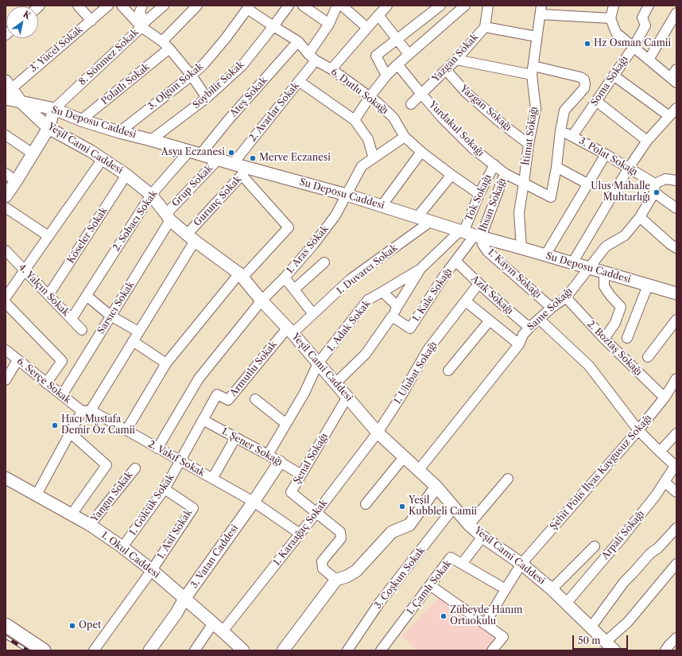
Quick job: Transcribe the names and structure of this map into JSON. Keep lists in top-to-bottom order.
{
  "streets": {
    "main road": [
      "Su Deposu Caddesi",
      "Yeşil Cami Caddesi",
      "1. Okul Caddesi",
      "3. Vatan Caddesi"
    ],
    "street": [
      "3. Yücel Sokak",
      "8. Sönmez Sokak",
      "Yazgan Sokak",
      "Soma Sokağı",
      "Polatlı Sokak",
      "Soybilir Sokak",
      "3. Olgun Sokak",
      "6. Dutlu Sokağı",
      "Ateş Sokak",
      "Yazgan Sokağı",
      "2. Avarlar Sokak",
      "Yurdakul Sokağı",
      "İtimat Sokağı",
      "3. Polat Sokağı",
      "Grup Sokak",
      "Tok Sokağı",
      "Gurunç Sokak",
      "İhsan Sokağı",
      "2. Sobacı Sokak",
      "Köseler Sokak",
      "1. Aras Sokak",
      "1. Duvarcı Sokak",
      "1. Kayın Sokağı",
      "4. Yalçın Sokak",
      "1. Kale Sokağı",
      "Azık Sokağı",
      "Sarsıcı Sokak",
      "Same Sokağı",
      "1. Adak Sokak",
      "2. Boztaş Sokağı",
      "Armutlu Sokak",
      "1. Ulubat Sokağı",
      "6. Serçe Sokak",
      "1. Şener Sokağı",
      "2. Vakıf Sokak",
      "Şenal Sokağı",
      "Şehit Polis İlyas Kaygusuz Sokağı",
      "Yangın Sokak",
      "1. Gölcük Sokak",
      "1. Karaağaç Sokak",
      "1. Asil Sokak",
      "Arpalı Sokağı",
      "3. Coşkun Sokak",
      "1. Çamlı Sokak"
    ]
  },
  "crossings": [
    ["3. Yücel Sokak", "Su Deposu Caddesi"],
    ["8. Sönmez Sokak", "Su Deposu Caddesi"],
    ["Yazgan Sokak", "Yazgan Sokağı"],
    ["Yazgan Sokak", "Yurdakul Sokağı"],
    ["Soma Sokağı", "3. Polat Sokağı"],
    ["Polatlı Sokak", "Su Deposu Caddesi"],
    ["Soybilir Sokak", "6. Dutlu Sokağı"],
    ["Soybilir Sokak", "Su Deposu Caddesi"],
    ["3. Olgun Sokak", "6. Dutlu Sokağı"],
    ["3. Olgun Sokak", "Su Deposu Caddesi"],
    ["6. Dutlu Sokağı", "Ateş Sokak"],
    ["6. Dutlu Sokağı", "2. Avarlar Sokak"],
    ["6. Dutlu Sokağı", "Tok Sokağı"],
    ["6. Dutlu Sokağı", "1. Aras Sokak"],
    ["Ateş Sokak", "Su Deposu Caddesi"],
    ["Ateş Sokak", "2. Sobacı Sokak"],
    ["Yazgan Sokağı", "İtimat Sokağı"],
    ["2. Avarlar Sokak", "Su Deposu Caddesi"],
    ["Su Deposu Caddesi", "İtimat Sokağı"],
    ["Su Deposu Caddesi", "Yeşil Cami Caddesi"],
    ["Su Deposu Caddesi", "Grup Sokak"],
    ["Su Deposu Caddesi", "Tok Sokağı"],
    ["Su Deposu Caddesi", "Gurunç Sokak"],
    ["Su Deposu Caddesi", "İhsan Sokağı"],
    ["Su Deposu Caddesi", "2. Sobacı Sokak"],
    ["Su Deposu Caddesi", "1. Aras Sokak"],
    ["Su Deposu Caddesi", "1. Duvarcı Sokak"],
    ["Su Deposu Caddesi", "1. Kayın Sokağı"],
    ["Su Deposu Caddesi", "1. Kale Sokağı"],
    ["Su Deposu Caddesi", "Same Sokağı"],
    ["Yurdakul Sokağı", "İtimat Sokağı"],
    ["Yurdakul Sokağı", "Tok Sokağı"],
    ["Yurdakul Sokağı", "İhsan Sokağı"],
    ["Yeşil Cami Caddesi", "Grup Sokak"],
    ["Yeşil Cami Caddesi", "Gurunç Sokak"],
    ["Yeşil Cami Caddesi", "2. Sobacı Sokak"],
    ["Yeşil Cami Caddesi", "Köseler Sokak"],
    ["Yeşil Cami Caddesi", "1. Aras Sokak"],
    ["Yeşil Cami Caddesi", "1. Duvarcı Sokak"],
    ["Yeşil Cami Caddesi", "Sarsıcı Sokak"],
    ["Yeşil Cami Caddesi", "Same Sokağı"],
    ["Yeşil Cami Caddesi", "1. Adak Sokak"],
    ["Yeşil Cami Caddesi", "Armutlu Sokak"],
    ["Yeşil Cami Caddesi", "1. Ulubat Sokağı"],
    ["Yeşil Cami Caddesi", "Şenal Sokağı"],
    ["Yeşil Cami Caddesi", "Şehit Polis İlyas Kaygusuz Sokağı"],
    ["Yeşil Cami Caddesi", "1. Karaağaç Sokak"],
    ["Yeşil Cami Caddesi", "Arpalı Sokağı"],
    ["Yeşil Cami Caddesi", "3. Coşkun Sokak"],
    ["3. Polat Sokağı", "Same Sokağı"],
    ["Grup Sokak", "Sarsıcı Sokak"],
    ["Tok Sokağı", "İhsan Sokağı"],
    ["Tok Sokağı", "1. Kayın Sokağı"],
    ["Tok Sokağı", "1. Kale Sokağı"],
    ["Gurunç Sokak", "6. Serçe Sokak"],
    ["Gurunç Sokak", "2. Vakıf Sokak"],
    ["Gurunç Sokak", "1. Okul Caddesi"],
    ["İhsan Sokağı", "1. Kayın Sokağı"],
    ["İhsan Sokağı", "1. Kale Sokağı"],
    ["2. Sobacı Sokak", "4. Yalçın Sokak"],
    ["Köseler Sokak", "4. Yalçın Sokak"],
    ["1. Aras Sokak", "2. Vakıf Sokak"],
    ["1. Duvarcı Sokak", "Armutlu Sokak"],
    ["1. Kayın Sokağı", "1. Kale Sokağı"],
    ["1. Kayın Sokağı", "Same Sokağı"],
    ["1. Kale Sokağı", "Azık Sokağı"],
    ["Azık Sokağı", "Same Sokağı"],
    ["Azık Sokağı", "1. Ulubat Sokağı"],
    ["Sarsıcı Sokak", "6. Serçe Sokak"],
    ["Same Sokağı", "2. Boztaş Sokağı"],
    ["1. Adak Sokak", "1. Şener Sokağı"],
    ["2. Boztaş Sokağı", "Şehit Polis İlyas Kaygusuz Sokağı"],
    ["Armutlu Sokak", "1. Gölcük Sokak"],
    ["1. Ulubat Sokağı", "1. Karaağaç Sokak"],
    ["6. Serçe Sokak", "2. Vakıf Sokak"],
    ["1. Şener Sokağı", "Şenal Sokağı"],
    ["1. Şener Sokağı", "1. Gölcük Sokak"],
    ["1. Şener Sokağı", "3. Vatan Caddesi"],
    ["2. Vakıf Sokak", "1. Gölcük Sokak"],
    ["2. Vakıf Sokak", "1. Karaağaç Sokak"],
    ["2. Vakıf Sokak", "3. Vatan Caddesi"],
    ["Şenal Sokağı", "1. Karaağaç Sokak"],
    ["Şehit Polis İlyas Kaygusuz Sokağı", "1. Çamlı Sokak"],
    ["Yangın Sokak", "1. Okul Caddesi"],
    ["1. Gölcük Sokak", "1. Asil Sokak"],
    ["1. Gölcük Sokak", "1. Okul Caddesi"],
    ["1. Karaağaç Sokak", "1. Okul Caddesi"],
    ["1. Asil Sokak", "1. Okul Caddesi"],
    ["1. Okul Caddesi", "3. Vatan Caddesi"]
  ],
  "places": [
    "Hz Osman Camii",
    "Asya Eczanesi",
    "Merve Eczanesi",
    "Ulus Mahalle Muhtarlığı",
    "Hacı Mustafa Demir Öz Camii",
    "Yeşil Kubbleli Camii",
    "Zübeyde Hanım Ortaokulu",
    "Opet"
  ],
  "scale_bar": "50 m",
  "north": "top right"
}
